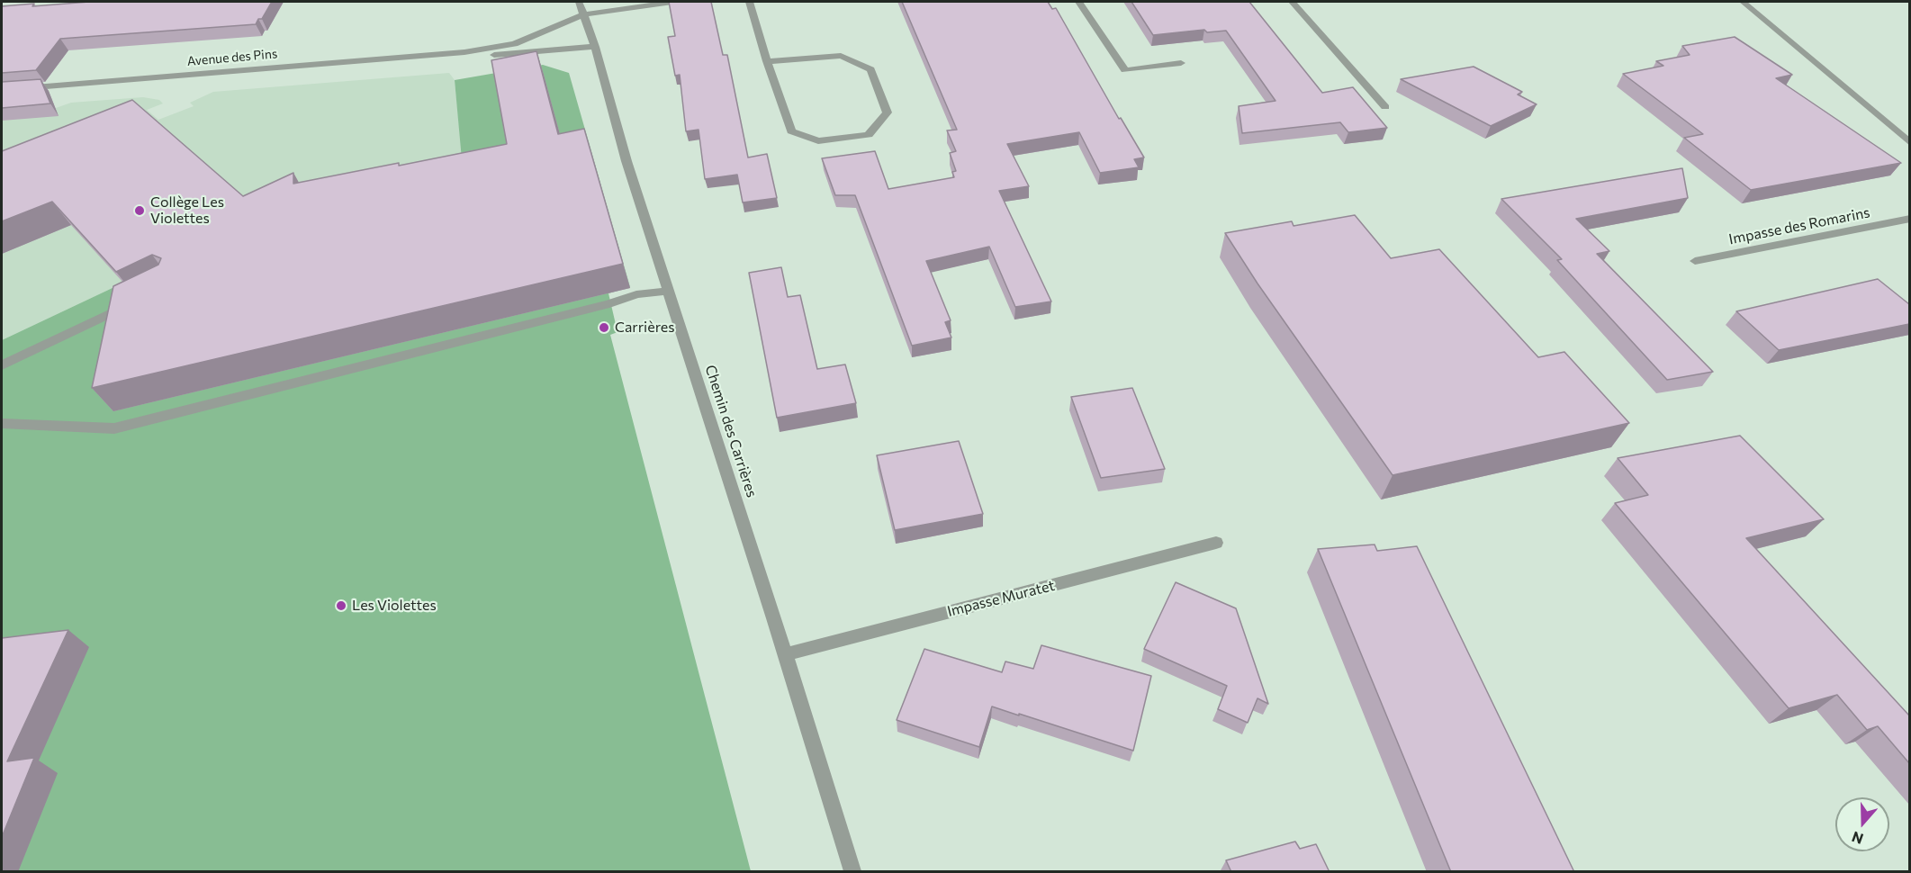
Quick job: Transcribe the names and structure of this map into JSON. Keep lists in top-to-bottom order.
{
  "streets": {
    "street": [
      "Avenue des Pins",
      "Impasse des Romarins",
      "Chemin des Carrières",
      "Impasse Muratet"
    ]
  },
  "crossings": [
    ["Avenue des Pins", "Chemin des Carrières"],
    ["Chemin des Carrières", "Impasse Muratet"]
  ],
  "places": ["Collège Les Violettes", "Carrières", "Les Violettes"],
  "north": "bottom"
}
